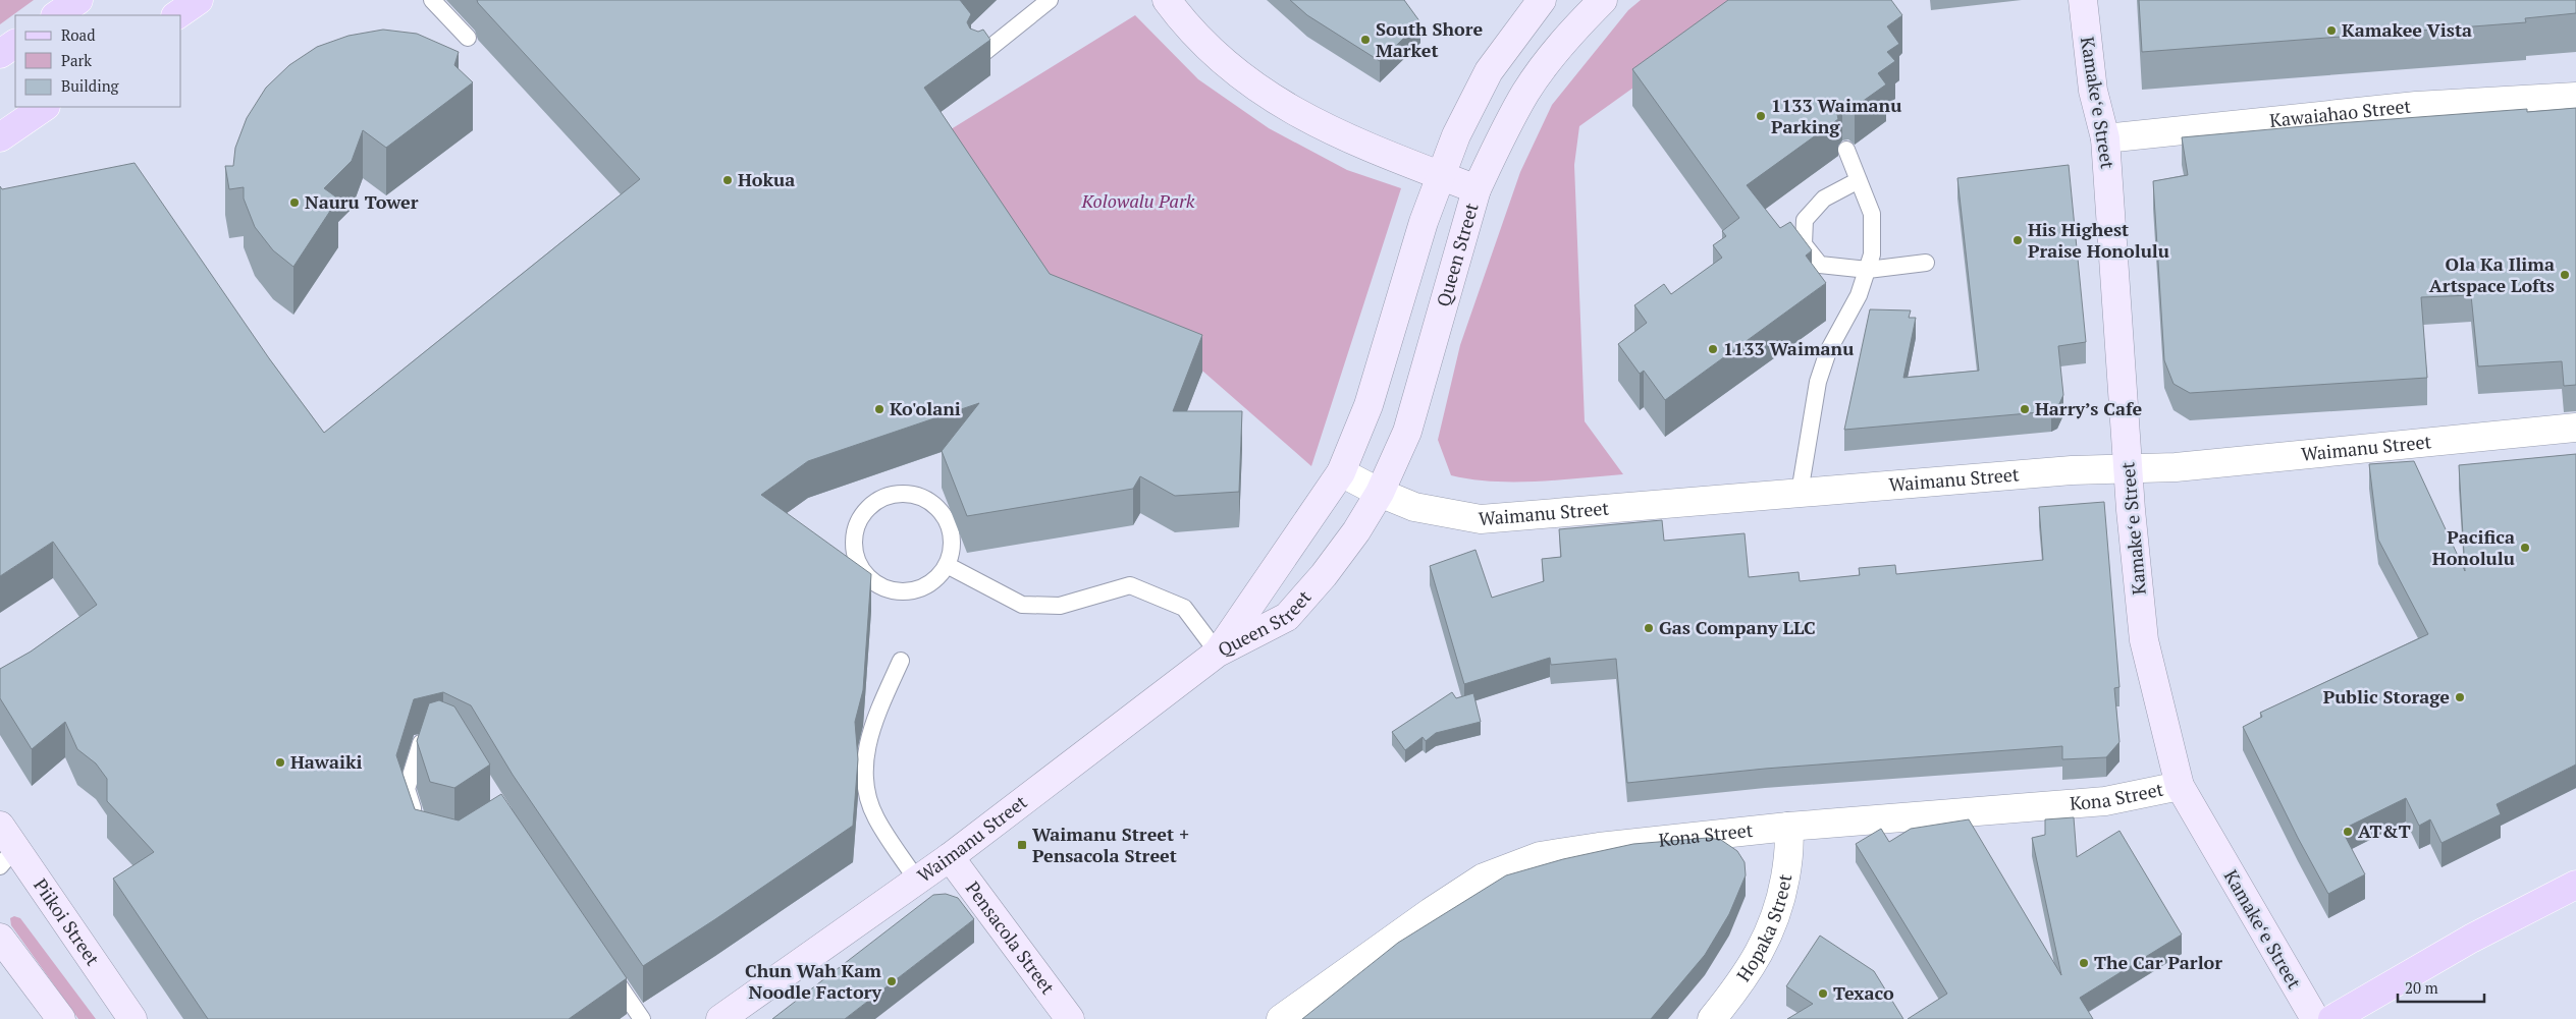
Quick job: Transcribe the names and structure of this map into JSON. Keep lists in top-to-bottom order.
{
  "streets": {
    "street": [
      "Kamakeʻe Street",
      "Kawaiahao Street",
      "Queen Street",
      "Waimanu Street",
      "Kona Street",
      "Piikoi Street",
      "Hopaka Street",
      "Pensacola Street"
    ]
  },
  "crossings": [
    ["Kamakeʻe Street", "Kawaiahao Street"],
    ["Kamakeʻe Street", "Waimanu Street"],
    ["Kamakeʻe Street", "Kona Street"],
    ["Queen Street", "Waimanu Street"],
    ["Waimanu Street", "Pensacola Street"],
    ["Kona Street", "Hopaka Street"]
  ],
  "parks": ["Kolowalu Park"],
  "places": {
    "other": [
      "Kamakee Vista",
      "South Shore Market",
      "1133 Waimanu Parking",
      "Hokua",
      "Nauru Tower",
      "His Highest Praise Honolulu",
      "Ola Ka Ilima Artspace Lofts",
      "1133 Waimanu",
      "Ko'olani",
      "Harry’s Cafe",
      "Pacifica Honolulu",
      "Gas Company LLC",
      "Public Storage",
      "Hawaiki",
      "AT&T",
      "The Car Parlor",
      "Chun Wah Kam Noodle Factory",
      "Texaco"
    ],
    "transit": ["Waimanu Street + Pensacola Street"]
  },
  "legend": ["Road", "Park", "Building"],
  "scale_bar": "20 m"
}
